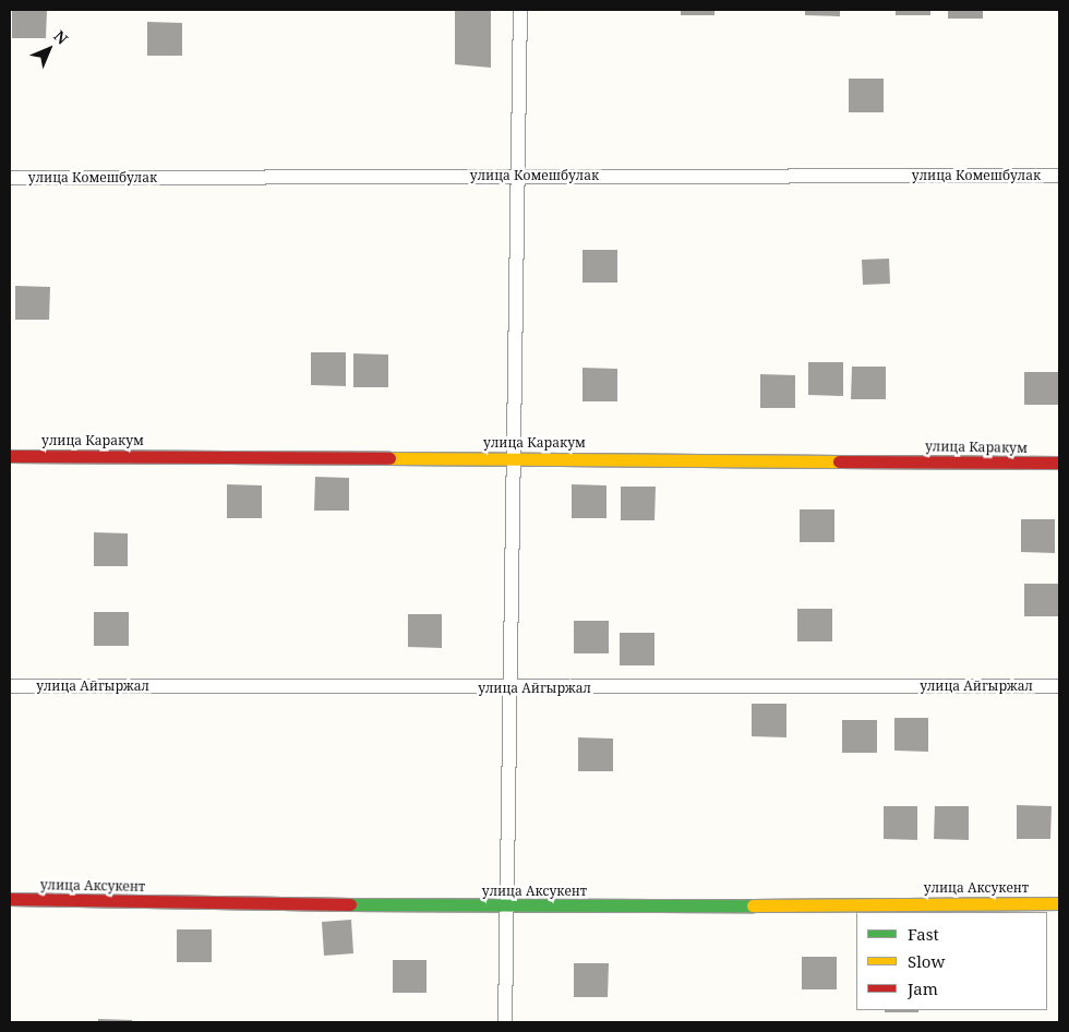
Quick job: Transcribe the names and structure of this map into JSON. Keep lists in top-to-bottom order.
{
  "streets": {
    "street": [
      "улица Комешбулак",
      "улица Каракум",
      "улица Айгыржал",
      "улица Аксукент"
    ]
  },
  "legend": ["Fast", "Slow", "Jam"],
  "north": "top right"
}
